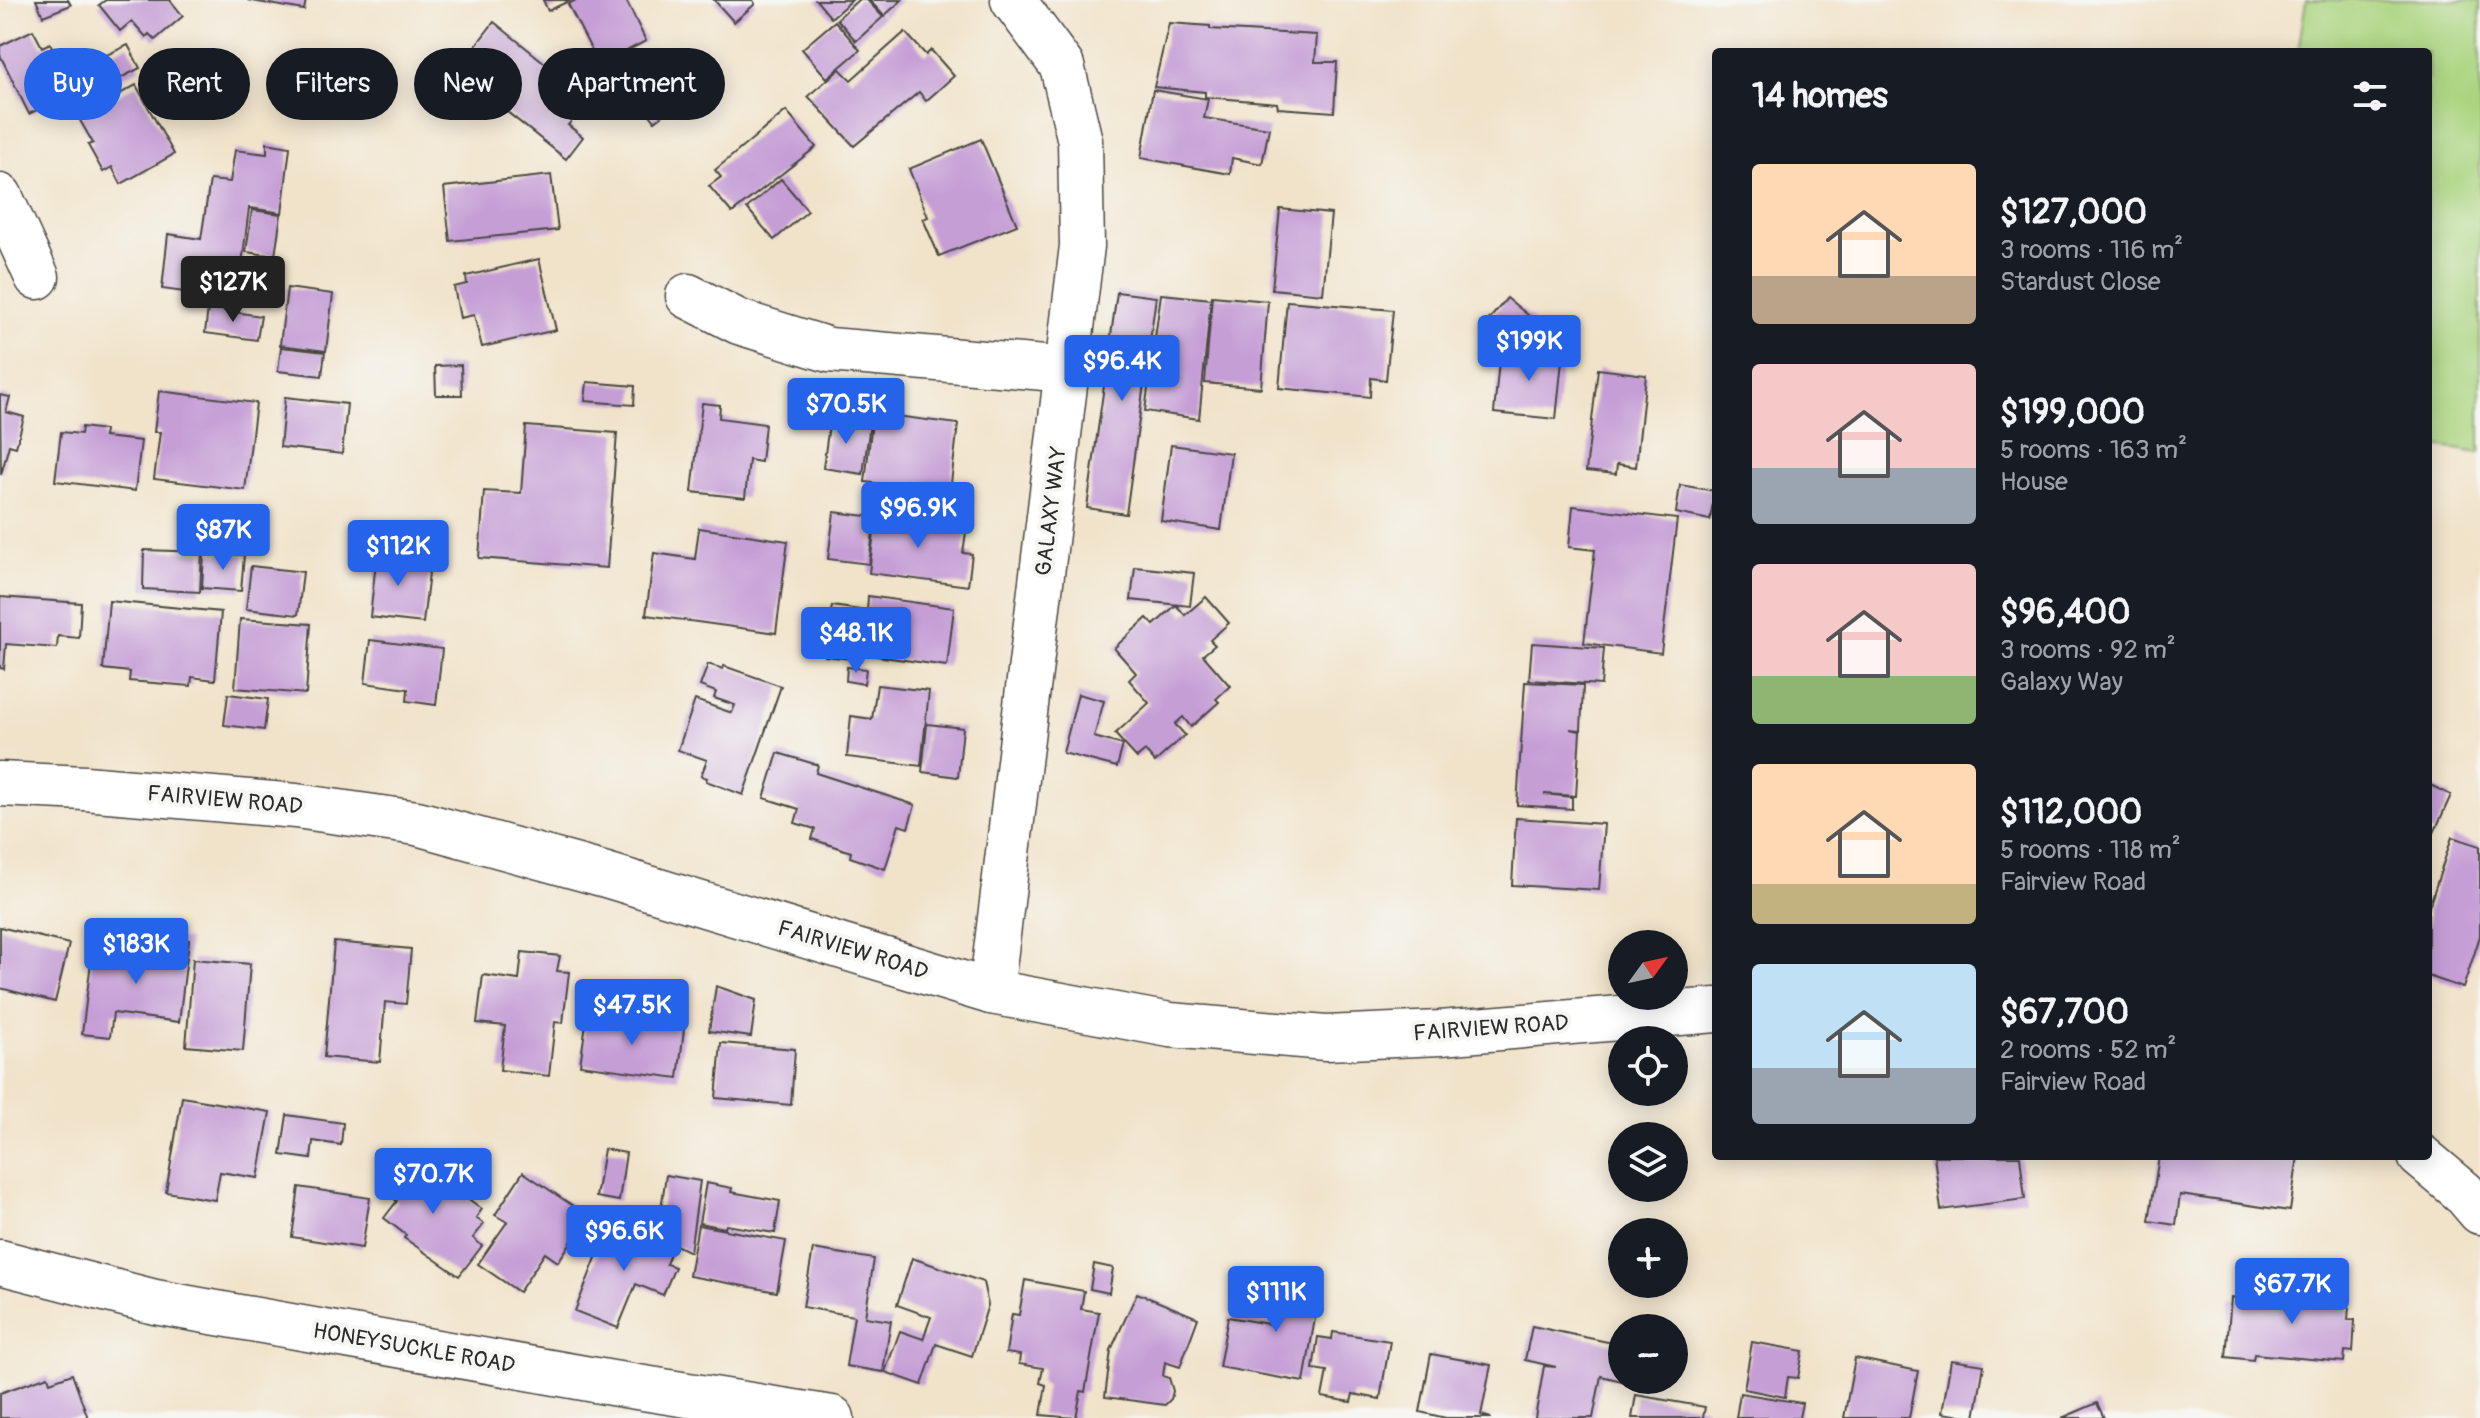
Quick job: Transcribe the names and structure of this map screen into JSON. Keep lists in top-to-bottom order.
{
  "streets": {
    "street": ["GALAXY WAY", "FAIRVIEW ROAD", "HONEYSUCKLE ROAD"]
  },
  "crossings": [
    ["GALAXY WAY", "FAIRVIEW ROAD"]
  ],
  "north": "top right",
  "page": {
    "chip": [
      "Buy",
      "Rent",
      "Filters",
      "New",
      "Apartment"
    ],
    "heading": "14 homes",
    "list": [
      {
        "name": "$127,000",
        "note": "3 rooms · 116 m² · Stardust Close"
      },
      {
        "name": "$199,000",
        "note": "5 rooms · 163 m² · House"
      },
      {
        "name": "$96,400",
        "note": "3 rooms · 92 m² · Galaxy Way"
      },
      {
        "name": "$112,000",
        "note": "5 rooms · 118 m² · Fairview Road"
      },
      {
        "name": "$67,700",
        "note": "2 rooms · 52 m² · Fairview Road"
      }
    ],
    "price": [
      "$127K",
      "$199K",
      "$96.4K",
      "$70.5K",
      "$96.9K",
      "$87K",
      "$112K",
      "$48.1K",
      "$183K",
      "$47.5K",
      "$70.7K",
      "$96.6K",
      "$67.7K",
      "$111K"
    ],
    "map_buttons": ["+", "−"]
  }
}
